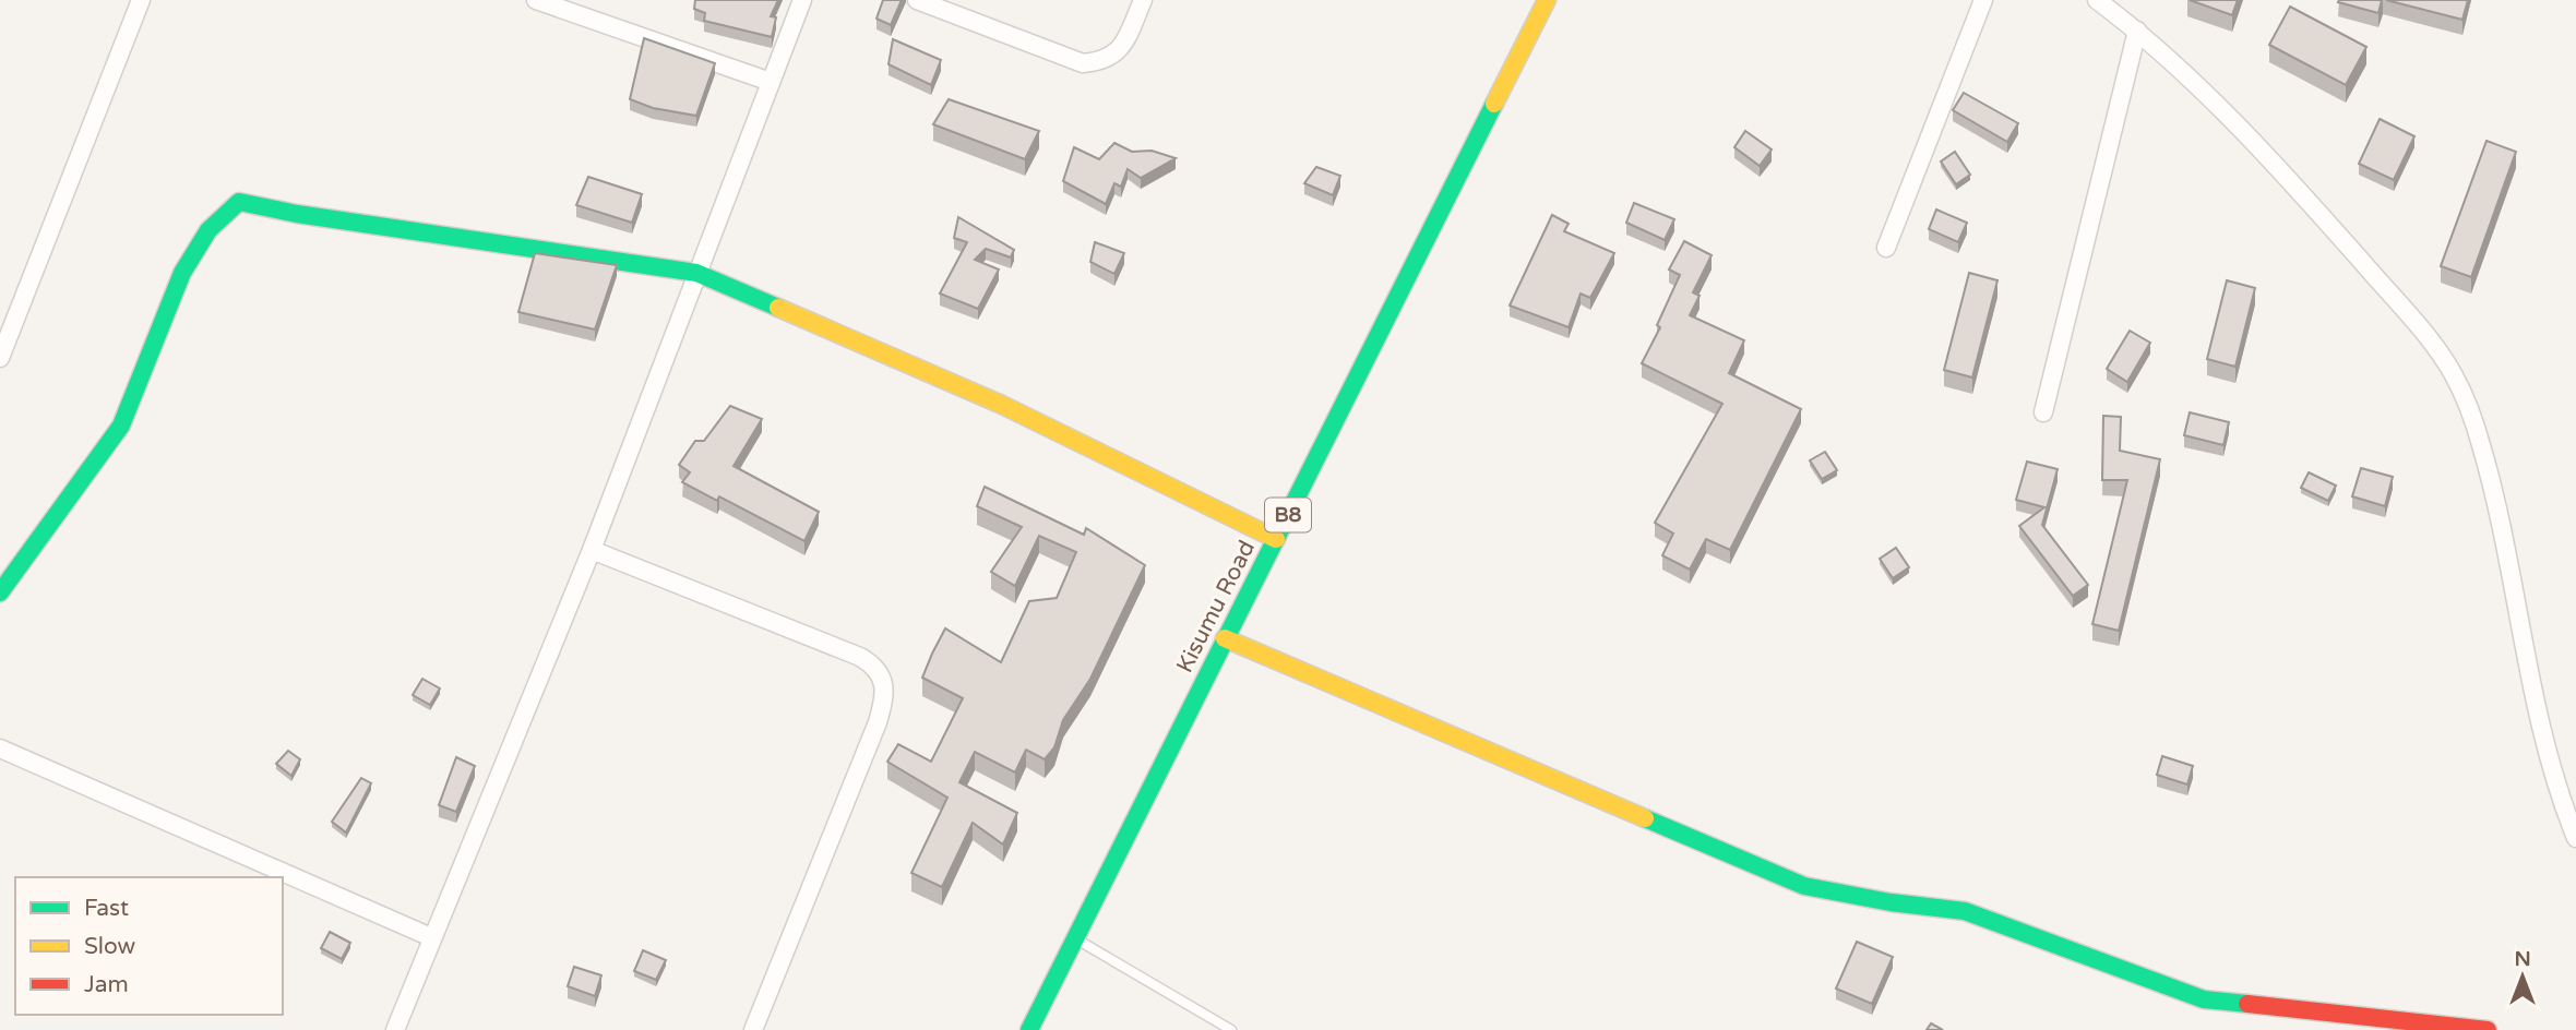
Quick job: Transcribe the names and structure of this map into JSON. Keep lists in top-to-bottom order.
{
  "streets": {
    "main road": ["B8", "Kisumu Road"]
  },
  "legend": ["Fast", "Slow", "Jam"],
  "north": "top"
}
